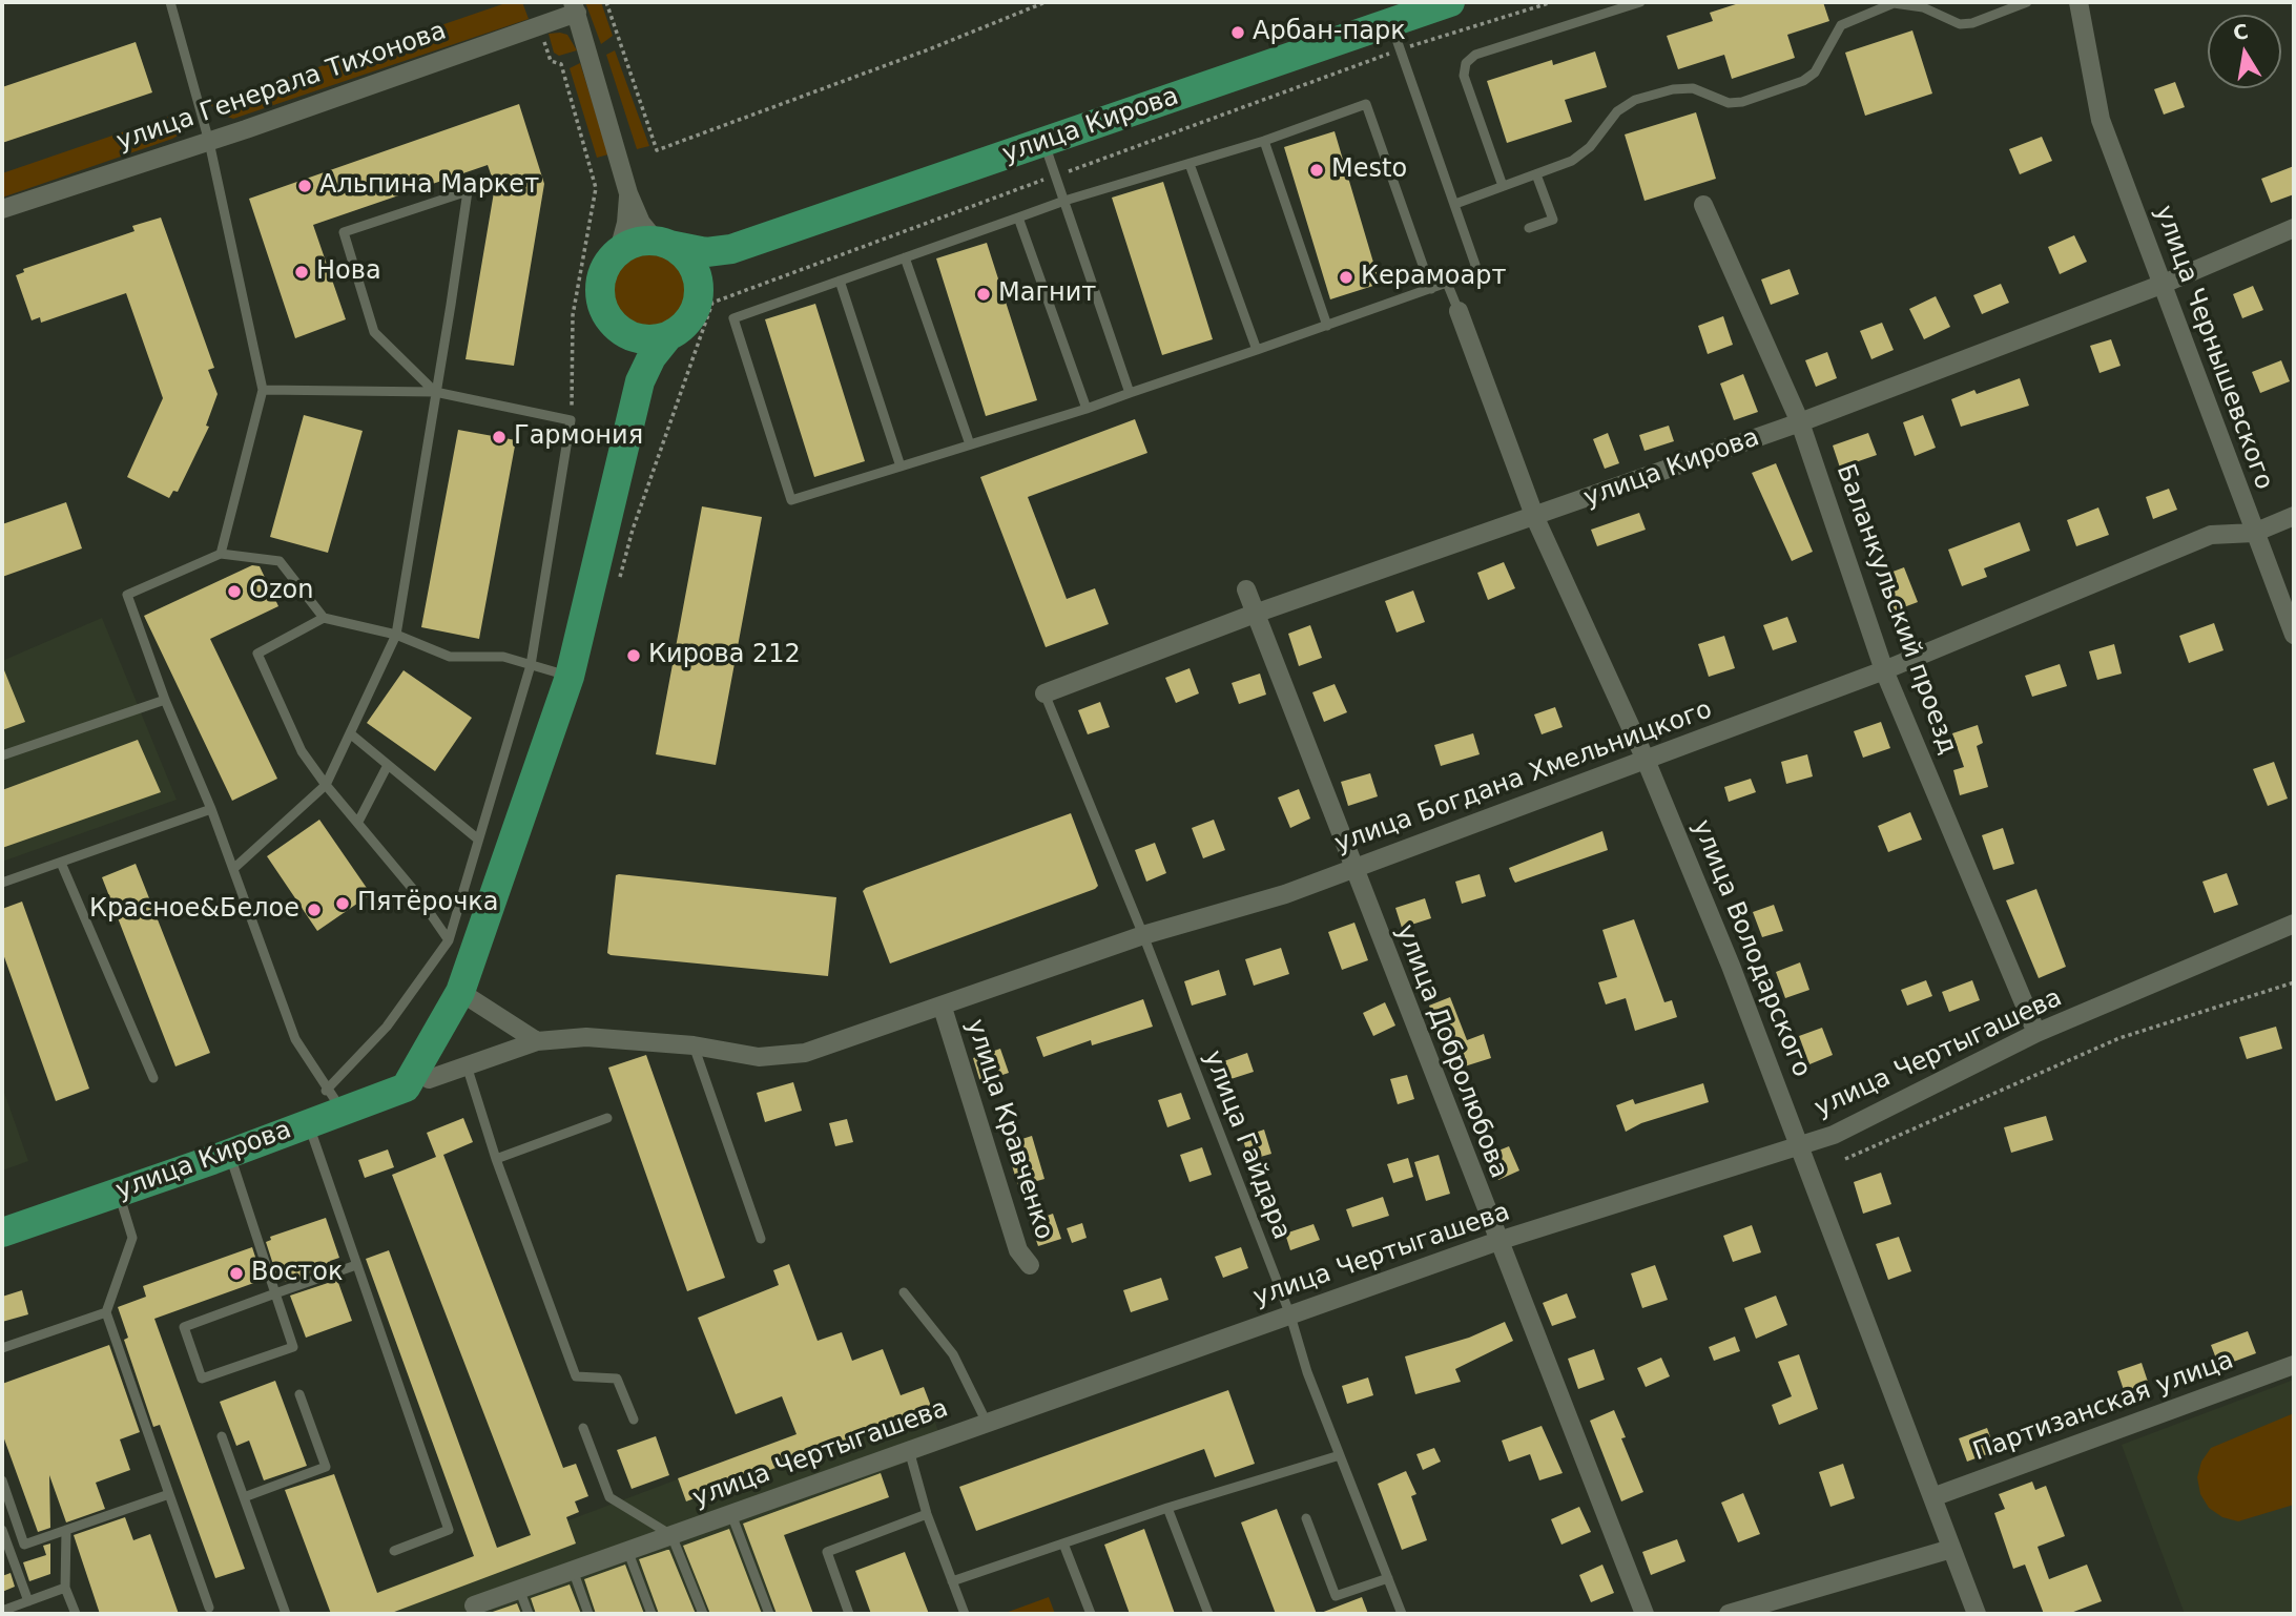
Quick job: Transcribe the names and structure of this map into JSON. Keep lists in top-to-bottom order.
{
  "streets": {
    "main road": ["улица Кирова"],
    "street": [
      "улица Генерала Тихонова",
      "улица Чернышевского",
      "Баланкульский проезд",
      "улица Богдана Хмельницкого",
      "улица Володарского",
      "улица Добролюбова",
      "улица Чертыгашева",
      "улица Кравченко",
      "Партизанская улица"
    ],
    "lane": ["улица Гайдара"]
  },
  "crossings": [
    ["улица Кирова", "улица Чернышевского"],
    ["улица Кирова", "Баланкульский проезд"],
    ["улица Кирова", "улица Володарского"],
    ["улица Кирова", "улица Добролюбова"],
    ["улица Кирова", "улица Гайдара"],
    ["улица Чернышевского", "улица Богдана Хмельницкого"],
    ["Баланкульский проезд", "улица Богдана Хмельницкого"],
    ["Баланкульский проезд", "улица Чертыгашева"],
    ["улица Богдана Хмельницкого", "улица Володарского"],
    ["улица Богдана Хмельницкого", "улица Добролюбова"],
    ["улица Богдана Хмельницкого", "улица Кравченко"],
    ["улица Богдана Хмельницкого", "улица Гайдара"],
    ["улица Володарского", "улица Чертыгашева"],
    ["улица Володарского", "Партизанская улица"],
    ["улица Добролюбова", "улица Чертыгашева"],
    ["улица Чертыгашева", "улица Гайдара"]
  ],
  "places": [
    "Арбан-парк",
    "Mesto",
    "Альпина Маркет",
    "Нова",
    "Керамоарт",
    "Магнит",
    "Гармония",
    "Ozon",
    "Кирова 212",
    "Пятёрочка",
    "Красное&Белое",
    "Восток"
  ],
  "north": "top"
}
